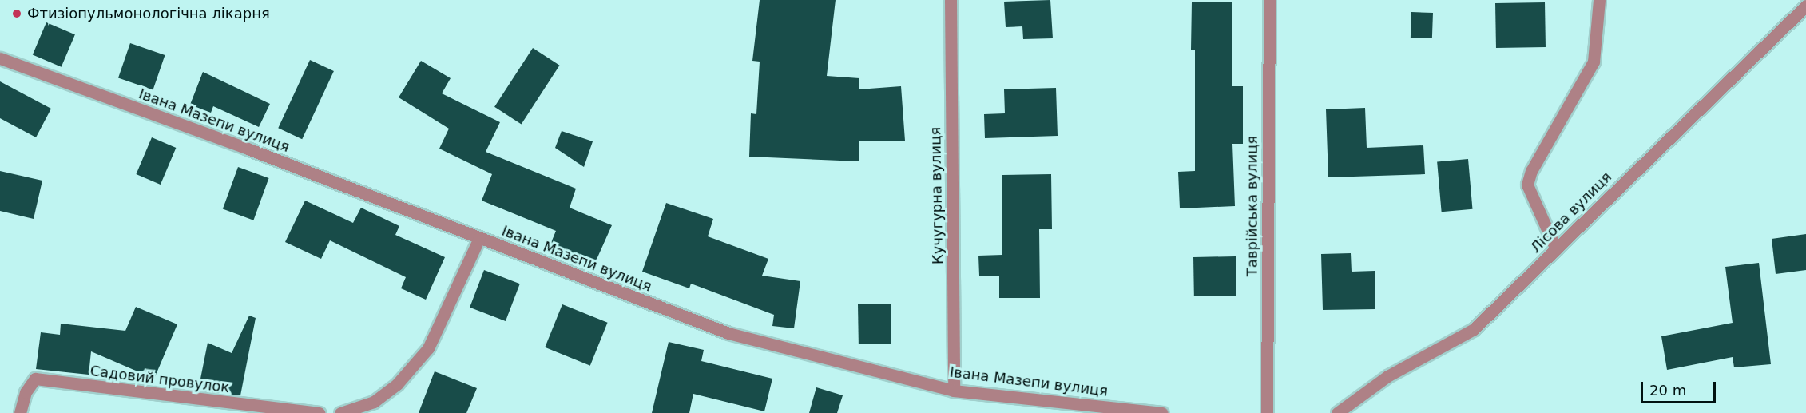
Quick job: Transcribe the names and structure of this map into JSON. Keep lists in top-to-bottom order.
{
  "streets": {
    "street": [
      "Івана Мазепи вулиця",
      "Кучугурна вулиця",
      "Таврійська вулиця",
      "Лісова вулиця",
      "Садовий провулок"
    ]
  },
  "crossings": [
    ["Івана Мазепи вулиця", "Кучугурна вулиця"]
  ],
  "places": ["Фтизіопульмонологічна лікарня"],
  "scale_bar": "20 m"
}
